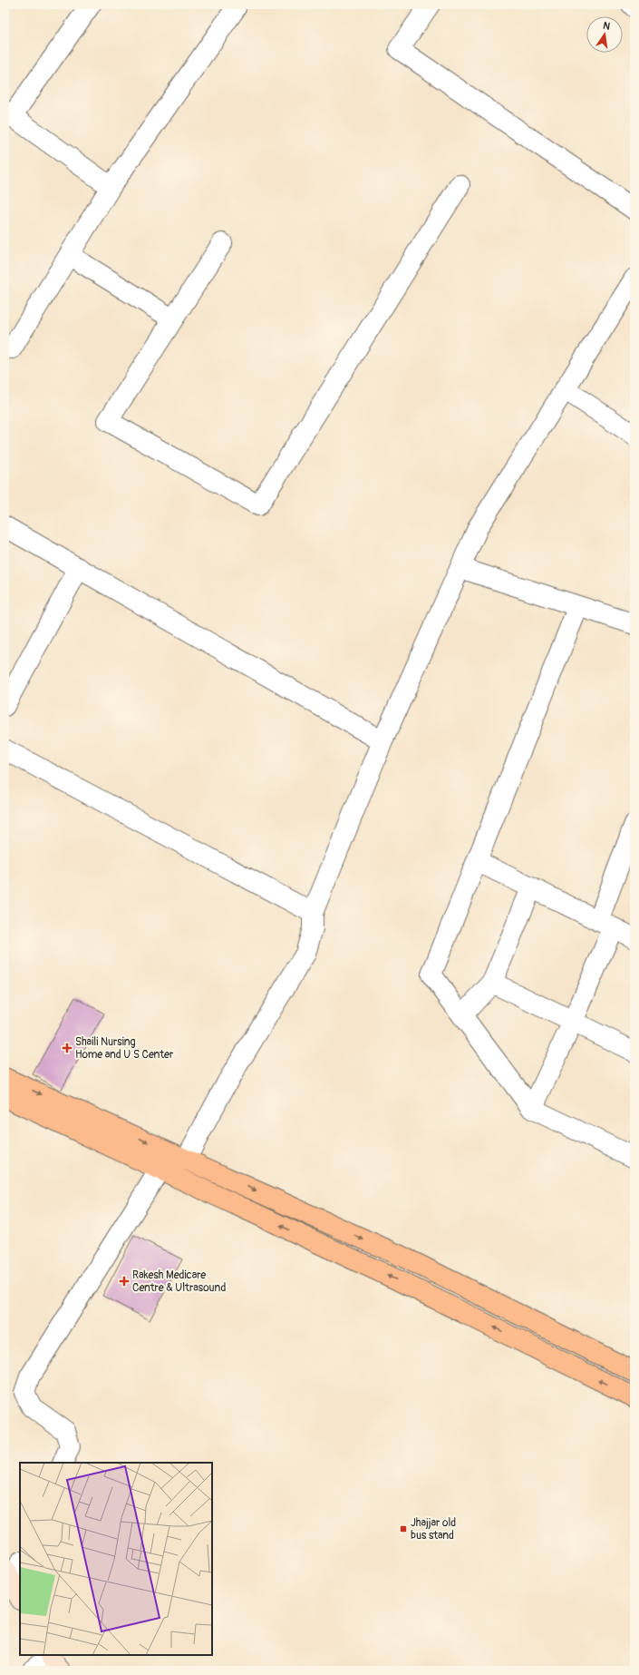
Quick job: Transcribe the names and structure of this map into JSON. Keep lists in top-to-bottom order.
{
  "places": {
    "health": ["Shaili Nursing Home and U S Center", "Rakesh Medicare Centre & Ultrasound"],
    "transit": ["Jhajjar old bus stand"]
  },
  "north": "top"
}
